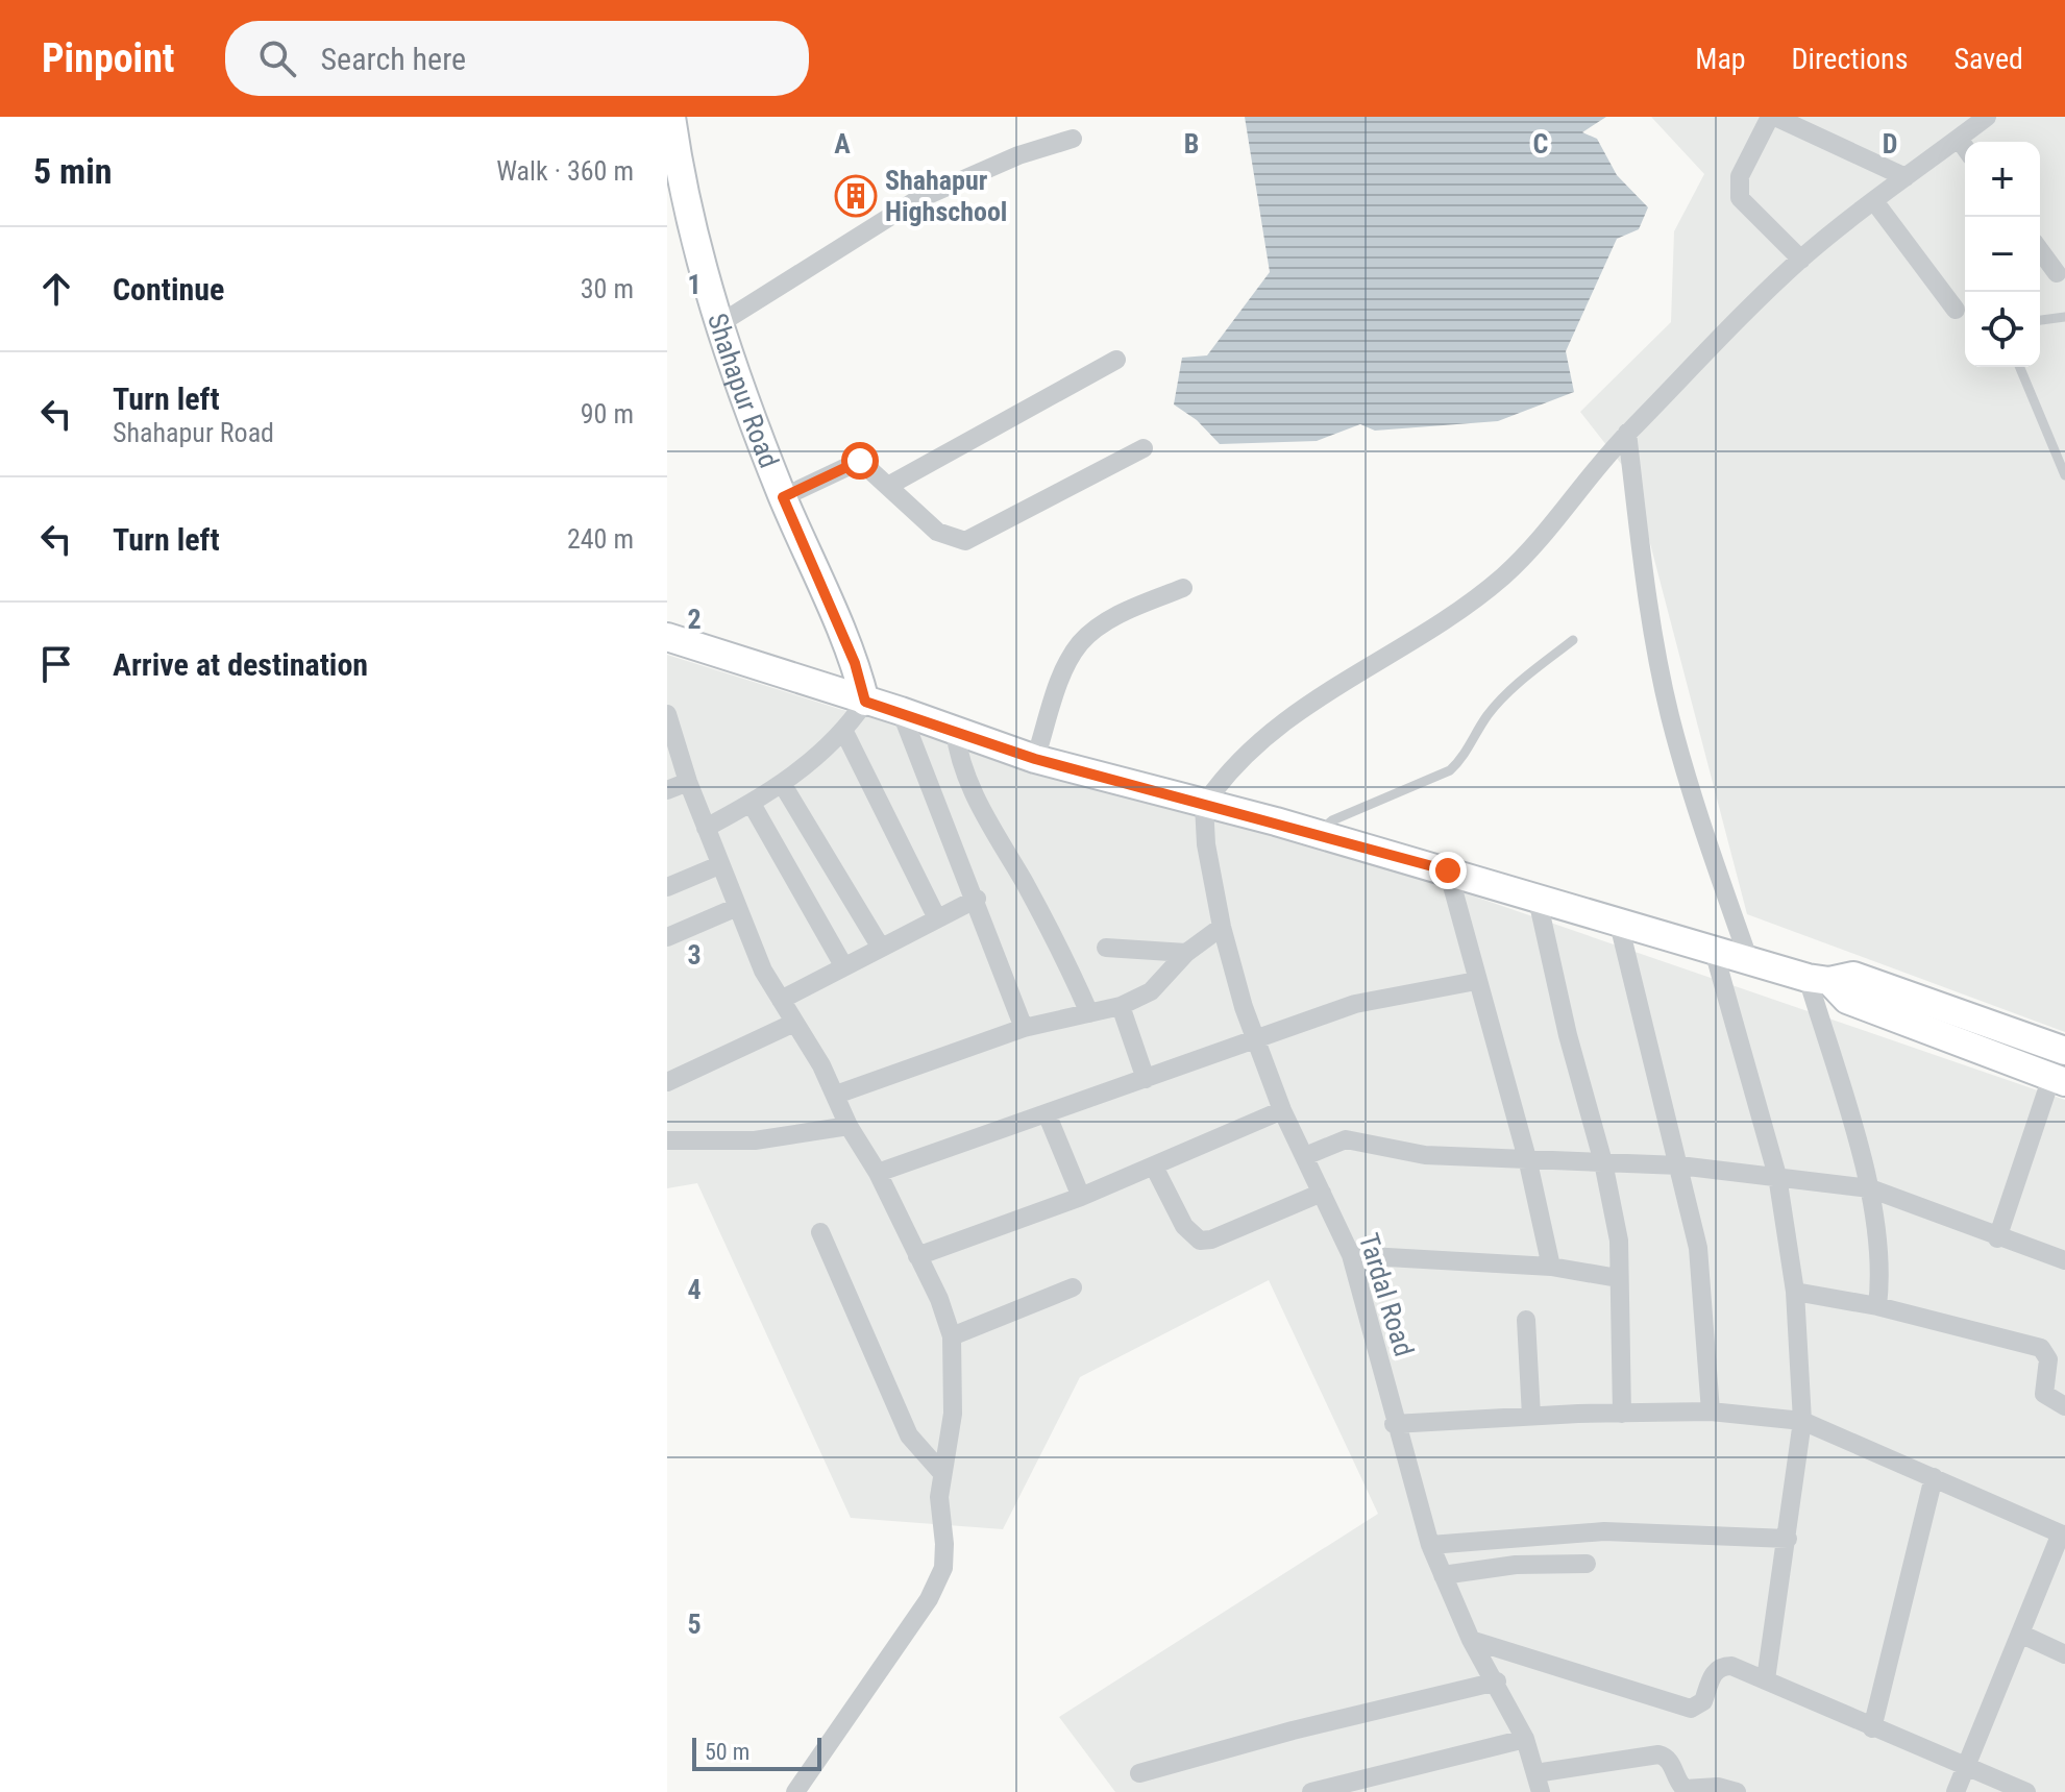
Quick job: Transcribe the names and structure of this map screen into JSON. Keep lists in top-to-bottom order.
{
  "streets": {
    "main road": ["Shahapur Road"],
    "street": ["Tardal Road"]
  },
  "places": {
    "building": ["Shahapur Highschool"]
  },
  "scale_bar": "50 m",
  "page": {
    "header": "Pinpoint",
    "search": "Search here",
    "nav": ["Map", "Directions", "Saved"],
    "heading": ["5 min", "Walk · 360 m"],
    "map_buttons": ["+", "−"],
    "list": [
      ["Continue", "30 m"],
      ["Turn left", "Shahapur Road", "90 m"],
      ["Turn left", "240 m"],
      "Arrive at destination"
    ],
    "scale": "50 m"
  },
  "grid": {
    "columns": [
      "A",
      "B",
      "C",
      "D"
    ],
    "rows": [
      "1",
      "2",
      "3",
      "4",
      "5"
    ]
  }
}
